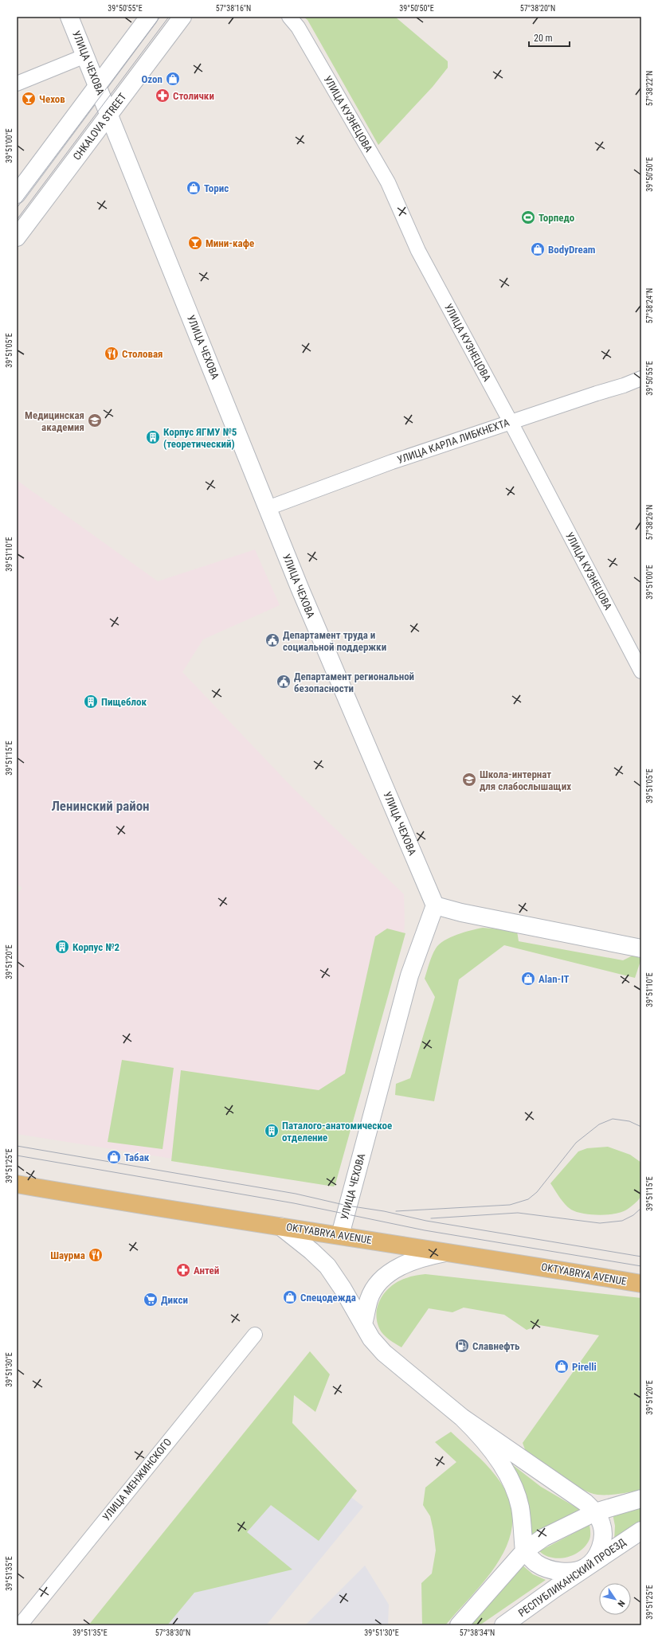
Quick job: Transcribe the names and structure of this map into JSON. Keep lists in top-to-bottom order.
{
  "streets": {
    "main road": [
      "УЛИЦА ЧЕХОВА",
      "CHKALOVA STREET",
      "OKTYABRYA AVENUE",
      "РЕСПУБЛИКАНСКИЙ ПРОЕЗД"
    ],
    "street": ["УЛИЦА КУЗНЕЦОВА", "УЛИЦА КАРЛА ЛИБКНЕХТА", "УЛИЦА МЕНЖИНСКОГО"]
  },
  "crossings": [
    ["УЛИЦА ЧЕХОВА", "CHKALOVA STREET"],
    ["УЛИЦА ЧЕХОВА", "УЛИЦА КАРЛА ЛИБКНЕХТА"],
    ["УЛИЦА ЧЕХОВА", "OKTYABRYA AVENUE"],
    ["УЛИЦА КУЗНЕЦОВА", "УЛИЦА КАРЛА ЛИБКНЕХТА"]
  ],
  "districts": ["Ленинский район"],
  "places": {
    "shop": [
      "Ozon",
      "Торис",
      "BodyDream",
      "Alan-IT",
      "Табак",
      "Спецодежда",
      "Pirelli"
    ],
    "pharmacy": ["Столички", "Антей"],
    "bar": ["Чехов", "Мини-кафе"],
    "sports": ["Торпедо"],
    "restaurant": ["Столовая", "Шаурма"],
    "school or university": ["Медицинская академия", "Школа-интернат для слабослышащих"],
    "building": [
      "Корпус ЯГМУ №5 (теоретический)",
      "Пищеблок",
      "Корпус №2",
      "Паталого-анатомическое отделение"
    ],
    "public building": ["Департамент труда и социальной поддержки", "Департамент региональной безопасности"],
    "supermarket": ["Дикси"],
    "fuel station": ["Славнефть"]
  },
  "scale_bar": "20 m",
  "north": "bottom right",
  "coordinates": [
    "39°50'55\"E",
    "57°38'16\"N",
    "39°50'50\"E",
    "57°38'20\"N",
    "57°38'22\"N",
    "39°51'00\"E",
    "57°38'24\"N",
    "39°51'05\"E",
    "57°38'26\"N",
    "39°51'10\"E",
    "39°51'15\"E",
    "39°51'20\"E",
    "39°51'25\"E",
    "39°51'30\"E",
    "39°51'35\"E",
    "57°38'30\"N",
    "57°38'34\"N"
  ]
}
